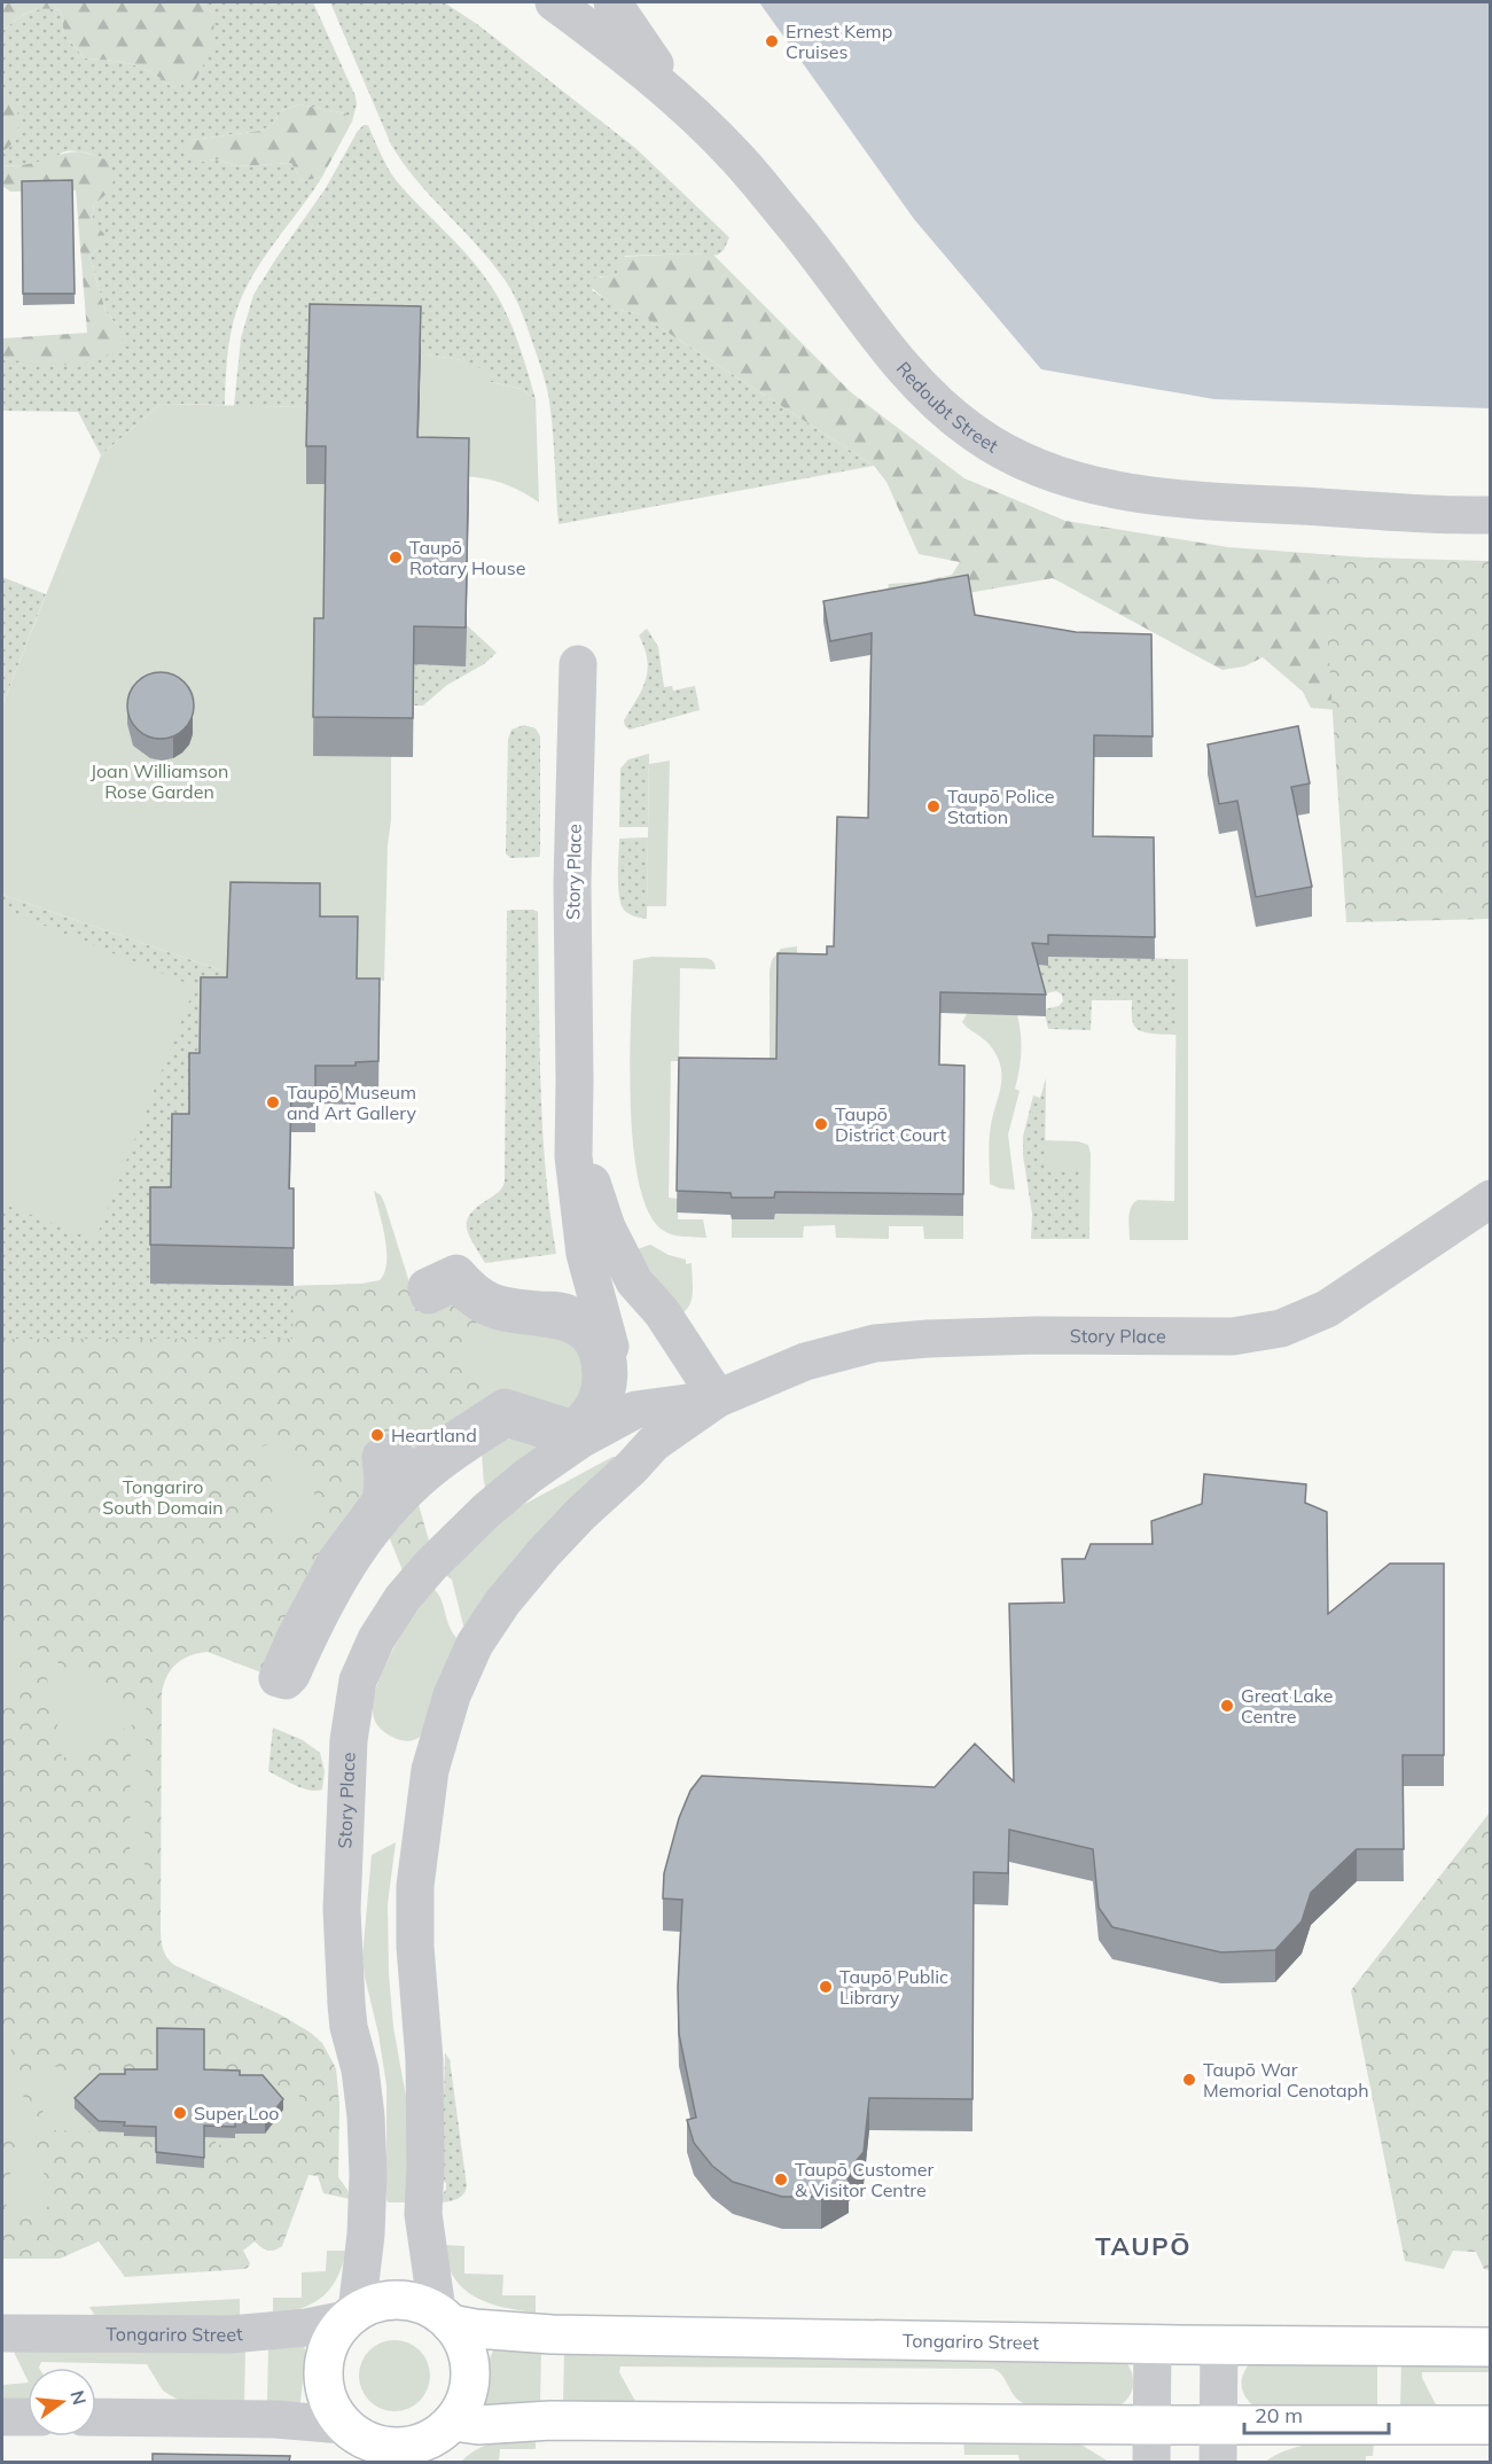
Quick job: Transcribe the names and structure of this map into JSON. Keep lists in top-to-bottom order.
{
  "streets": {
    "street": ["Redoubt Street", "Story Place", "Tongariro Street"]
  },
  "crossings": [
    ["Story Place", "Tongariro Street"]
  ],
  "districts": ["TAUPŌ"],
  "parks": ["Joan Williamson Rose Garden", "Tongariro South Domain"],
  "places": [
    "Ernest Kemp Cruises",
    "Taupō Rotary House",
    "Taupō Police Station",
    "Taupō Museum and Art Gallery",
    "Taupō District Court",
    "Heartland",
    "Great Lake Centre",
    "Taupō Public Library",
    "Taupō War Memorial Cenotaph",
    "Super Loo",
    "Taupō Customer & Visitor Centre"
  ],
  "scale_bar": "20 m",
  "north": "right"
}
